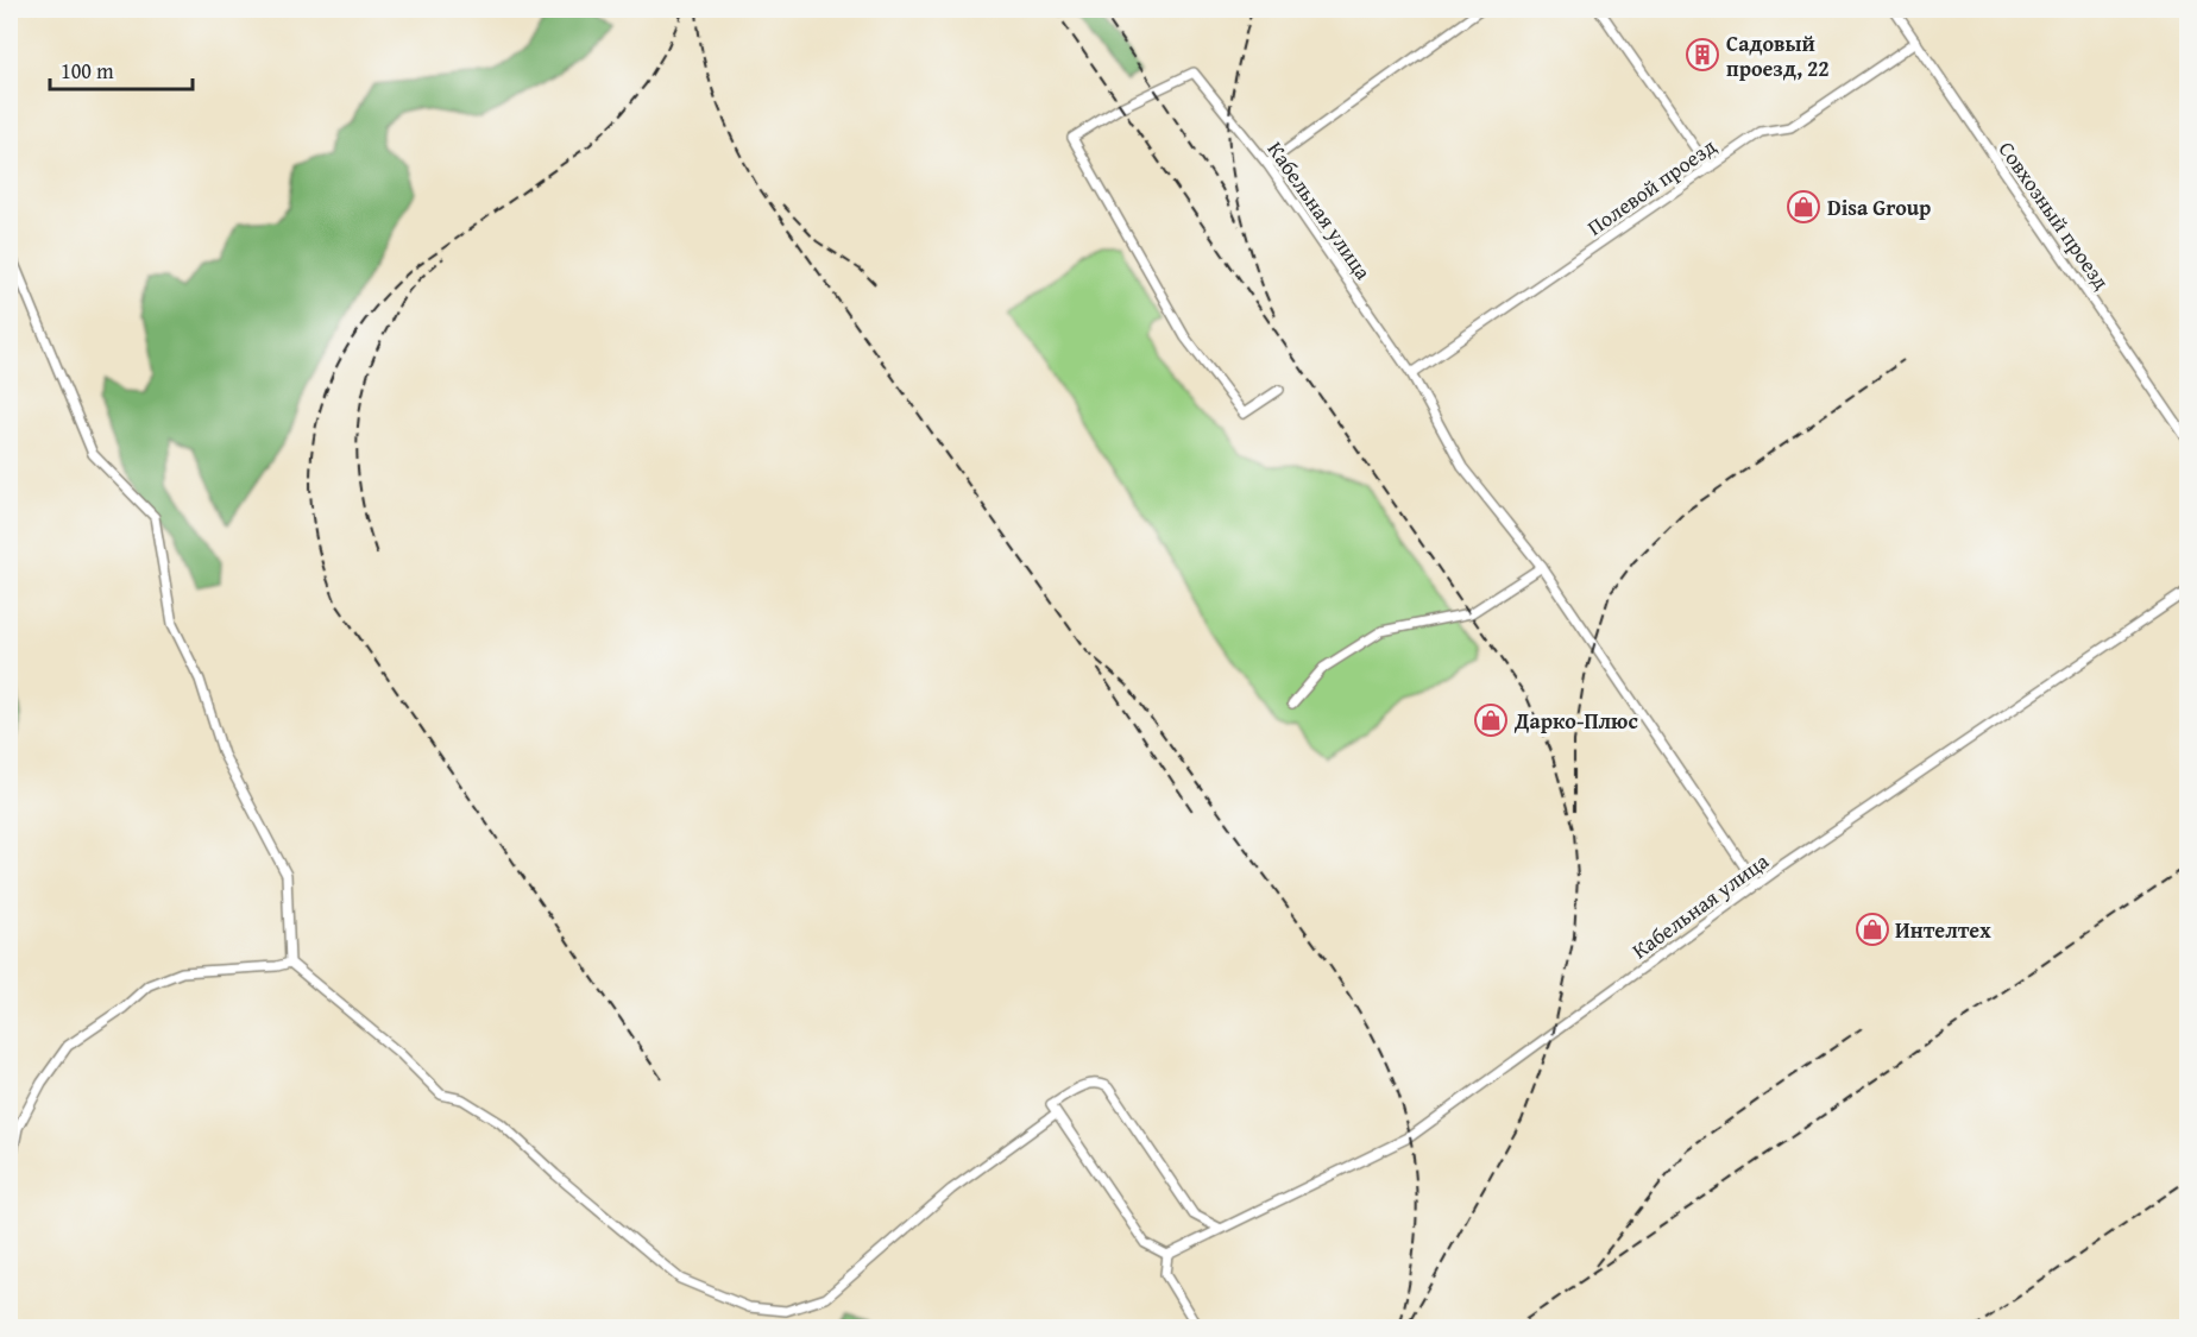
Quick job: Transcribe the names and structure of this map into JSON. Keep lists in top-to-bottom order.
{
  "streets": {
    "street": ["Полевой проезд", "Кабельная улица", "Совхозный проезд"]
  },
  "crossings": [
    ["Полевой проезд", "Кабельная улица"],
    ["Полевой проезд", "Совхозный проезд"]
  ],
  "places": {
    "building": ["Садовый проезд, 22"],
    "shop": ["Disa Group", "Дарко-Плюс", "Интелтех"]
  },
  "scale_bar": "100 m"
}
